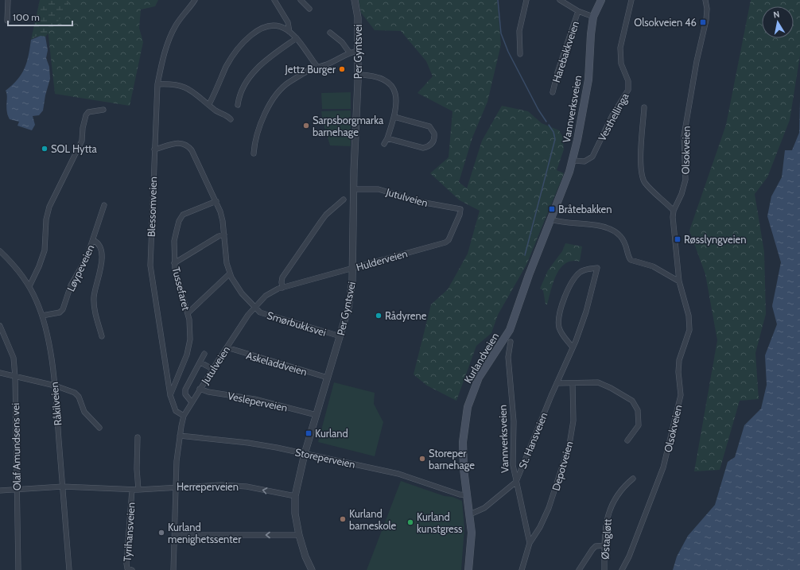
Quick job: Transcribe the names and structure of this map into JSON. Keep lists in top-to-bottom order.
{
  "streets": {
    "main road": ["Vannverksveien", "Kurlandveien"],
    "street": [
      "Per Gyntsvei",
      "Harebakkveien",
      "Vesthellinga",
      "Olsokveien",
      "Jutulveien",
      "Blessomveien",
      "Hulderveien",
      "Løypeveien",
      "Tussefaret",
      "Smørbukksvei",
      "Askeladdveien",
      "Vesleperveien",
      "Råkilveien",
      "St. Hansveien",
      "Olaf Amundsens vei",
      "Storeperveien",
      "Depotveien",
      "Herreperveien",
      "Tyrihansveien",
      "Østagløtt"
    ]
  },
  "crossings": [
    ["Per Gyntsvei", "Jutulveien"],
    ["Per Gyntsvei", "Hulderveien"],
    ["Per Gyntsvei", "Smørbukksvei"],
    ["Per Gyntsvei", "Askeladdveien"],
    ["Per Gyntsvei", "Vesleperveien"],
    ["Per Gyntsvei", "Storeperveien"],
    ["Per Gyntsvei", "Herreperveien"],
    ["Vannverksveien", "Vesthellinga"],
    ["Vannverksveien", "Kurlandveien"],
    ["Vannverksveien", "St. Hansveien"],
    ["Vannverksveien", "Depotveien"],
    ["Jutulveien", "Blessomveien"],
    ["Jutulveien", "Hulderveien"],
    ["Jutulveien", "Smørbukksvei"],
    ["Jutulveien", "Askeladdveien"],
    ["Jutulveien", "Vesleperveien"],
    ["Jutulveien", "Storeperveien"],
    ["Jutulveien", "Herreperveien"],
    ["Blessomveien", "Tussefaret"],
    ["Blessomveien", "Smørbukksvei"],
    ["Løypeveien", "Råkilveien"],
    ["Tussefaret", "Smørbukksvei"],
    ["Kurlandveien", "St. Hansveien"],
    ["Kurlandveien", "Storeperveien"],
    ["Råkilveien", "Herreperveien"],
    ["Olaf Amundsens vei", "Herreperveien"],
    ["Herreperveien", "Tyrihansveien"]
  ],
  "one_way": ["Herreperveien"],
  "places": {
    "transit": [
      "Olsokveien 46",
      "Bråtebakken",
      "Røsslyngveien",
      "Kurland"
    ],
    "other": [
      "Jettz Burger",
      "Sarpsborgmarka barnehage",
      "SOL Hytta",
      "Rådyrene",
      "Storeper barnehage",
      "Kurland barneskole",
      "Kurland kunstgress",
      "Kurland menighetssenter"
    ]
  },
  "scale_bar": "100 m",
  "north": "top"
}
